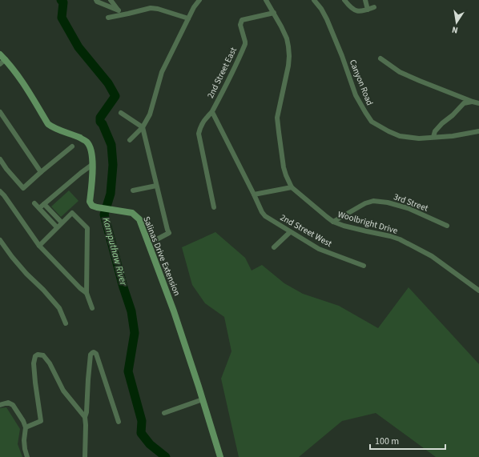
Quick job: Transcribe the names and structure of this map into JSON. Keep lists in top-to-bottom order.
{
  "streets": {
    "street": [
      "2nd Street East",
      "Canyon Road",
      "3rd Street",
      "Woolbright Drive",
      "2nd Street West",
      "Salinas Drive Extension"
    ]
  },
  "crossings": [
    ["2nd Street East", "Woolbright Drive"],
    ["2nd Street East", "2nd Street West"],
    ["3rd Street", "Woolbright Drive"]
  ],
  "water": ["Kamputhaw River"],
  "scale_bar": "100 m",
  "north": "bottom"
}
